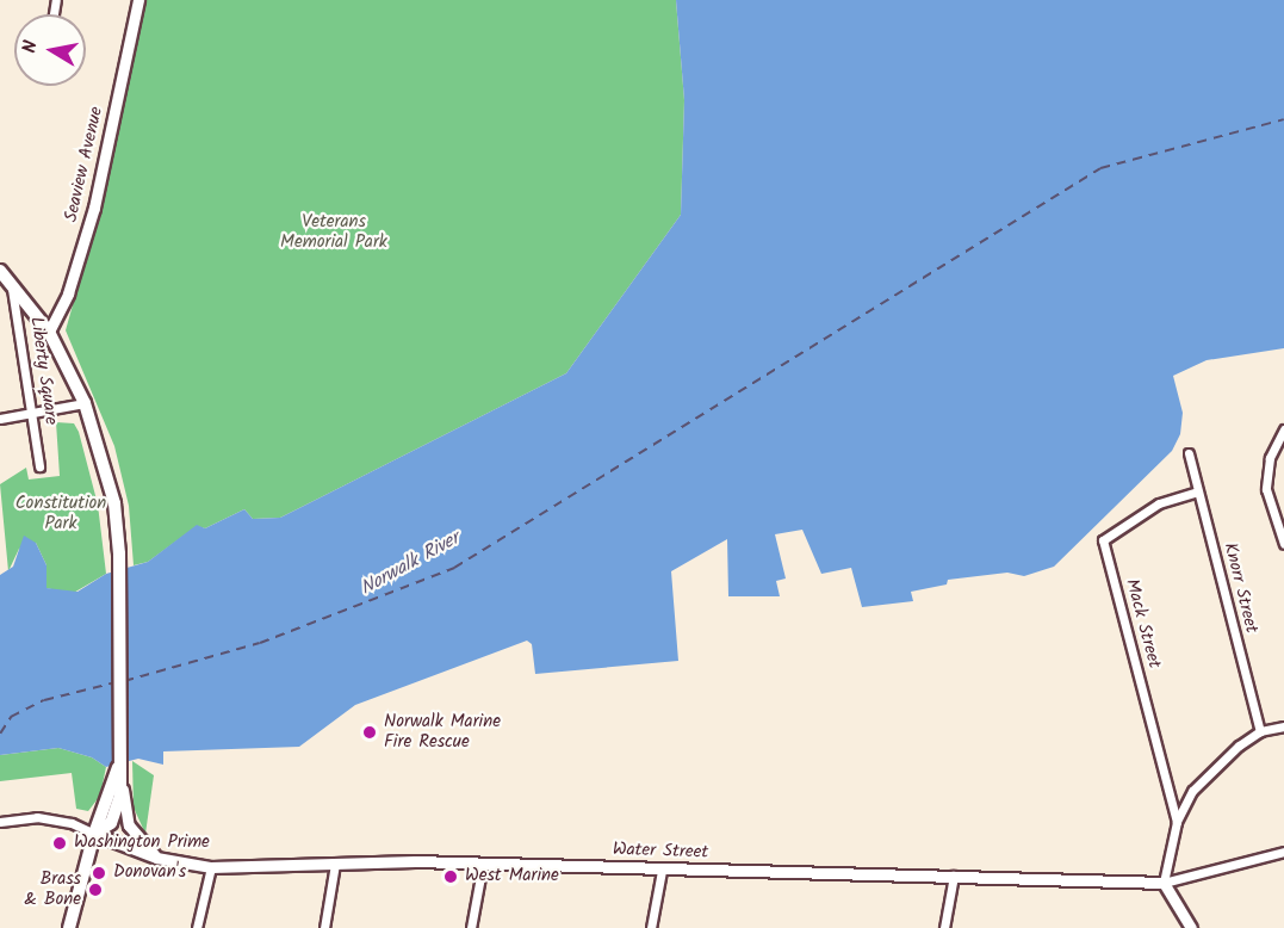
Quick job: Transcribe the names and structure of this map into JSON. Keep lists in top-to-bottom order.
{
  "streets": {
    "main road": ["Seaview Avenue", "Liberty Square", "Water Street"],
    "street": ["Knorr Street", "Mack Street"]
  },
  "crossings": [
    ["Seaview Avenue", "Liberty Square"],
    ["Liberty Square", "Water Street"],
    ["Knorr Street", "Mack Street"]
  ],
  "water": ["Norwalk River"],
  "parks": ["Veterans Memorial Park", "Constitution Park"],
  "places": [
    "Norwalk Marine Fire Rescue",
    "Washington Prime",
    "Donovan's",
    "West Marine",
    "Brass & Bone"
  ],
  "north": "left"
}
